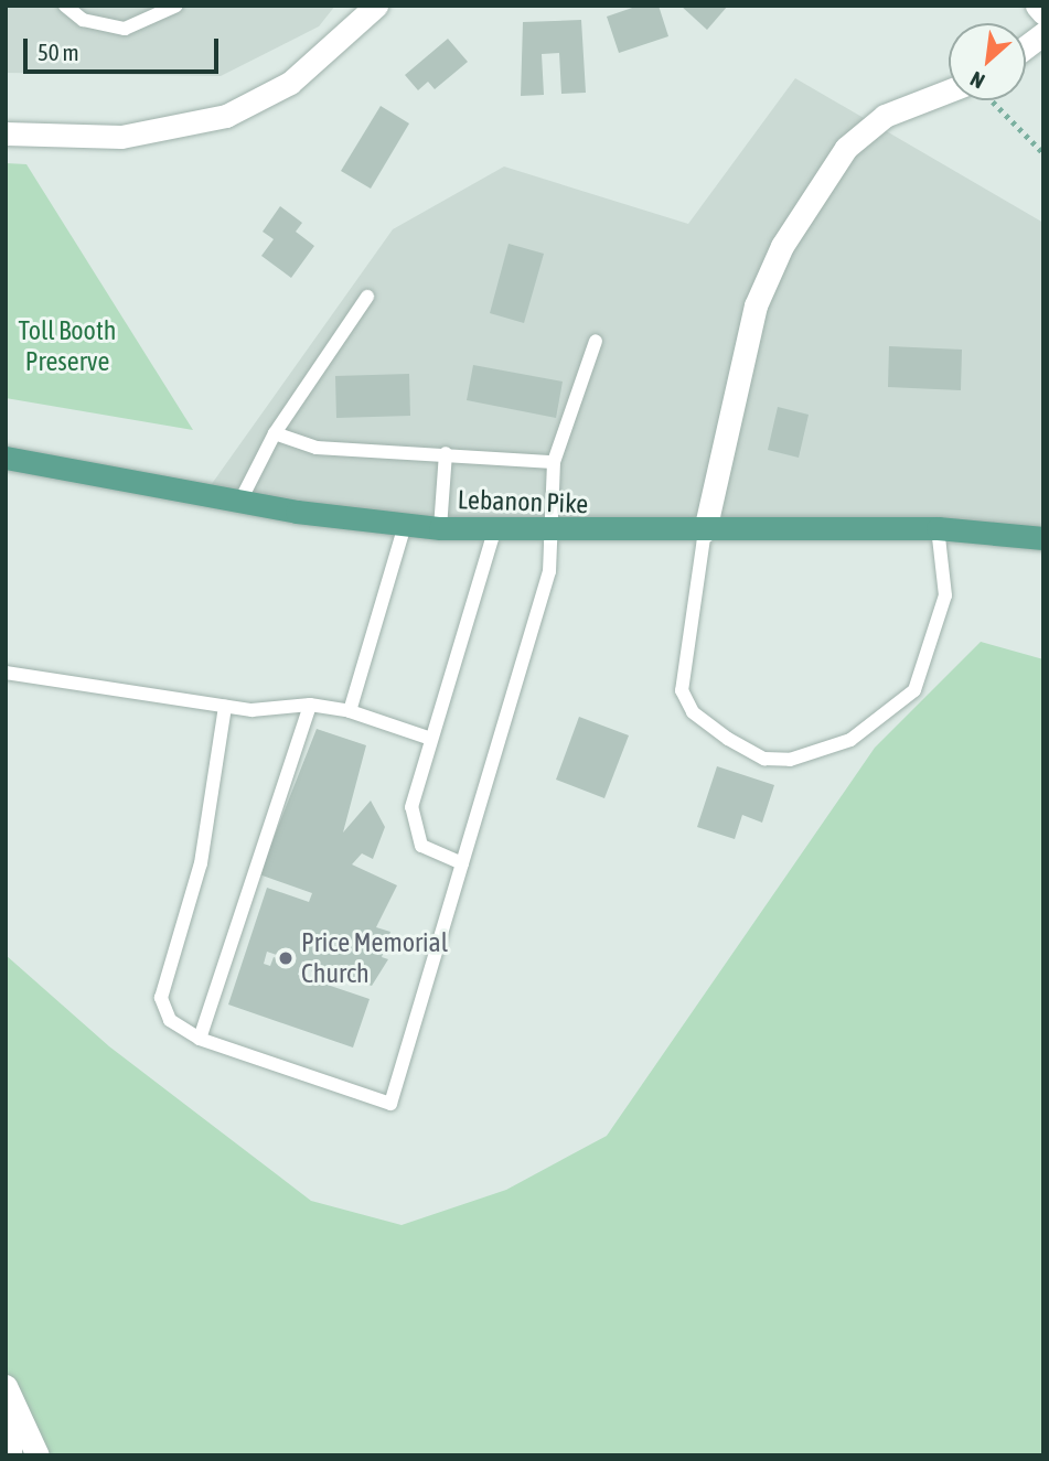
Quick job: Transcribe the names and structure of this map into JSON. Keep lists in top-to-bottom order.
{
  "streets": {
    "main road": ["Lebanon Pike"]
  },
  "parks": ["Toll Booth Preserve"],
  "places": ["Price Memorial Church"],
  "scale_bar": "50 m",
  "north": "bottom left"
}
